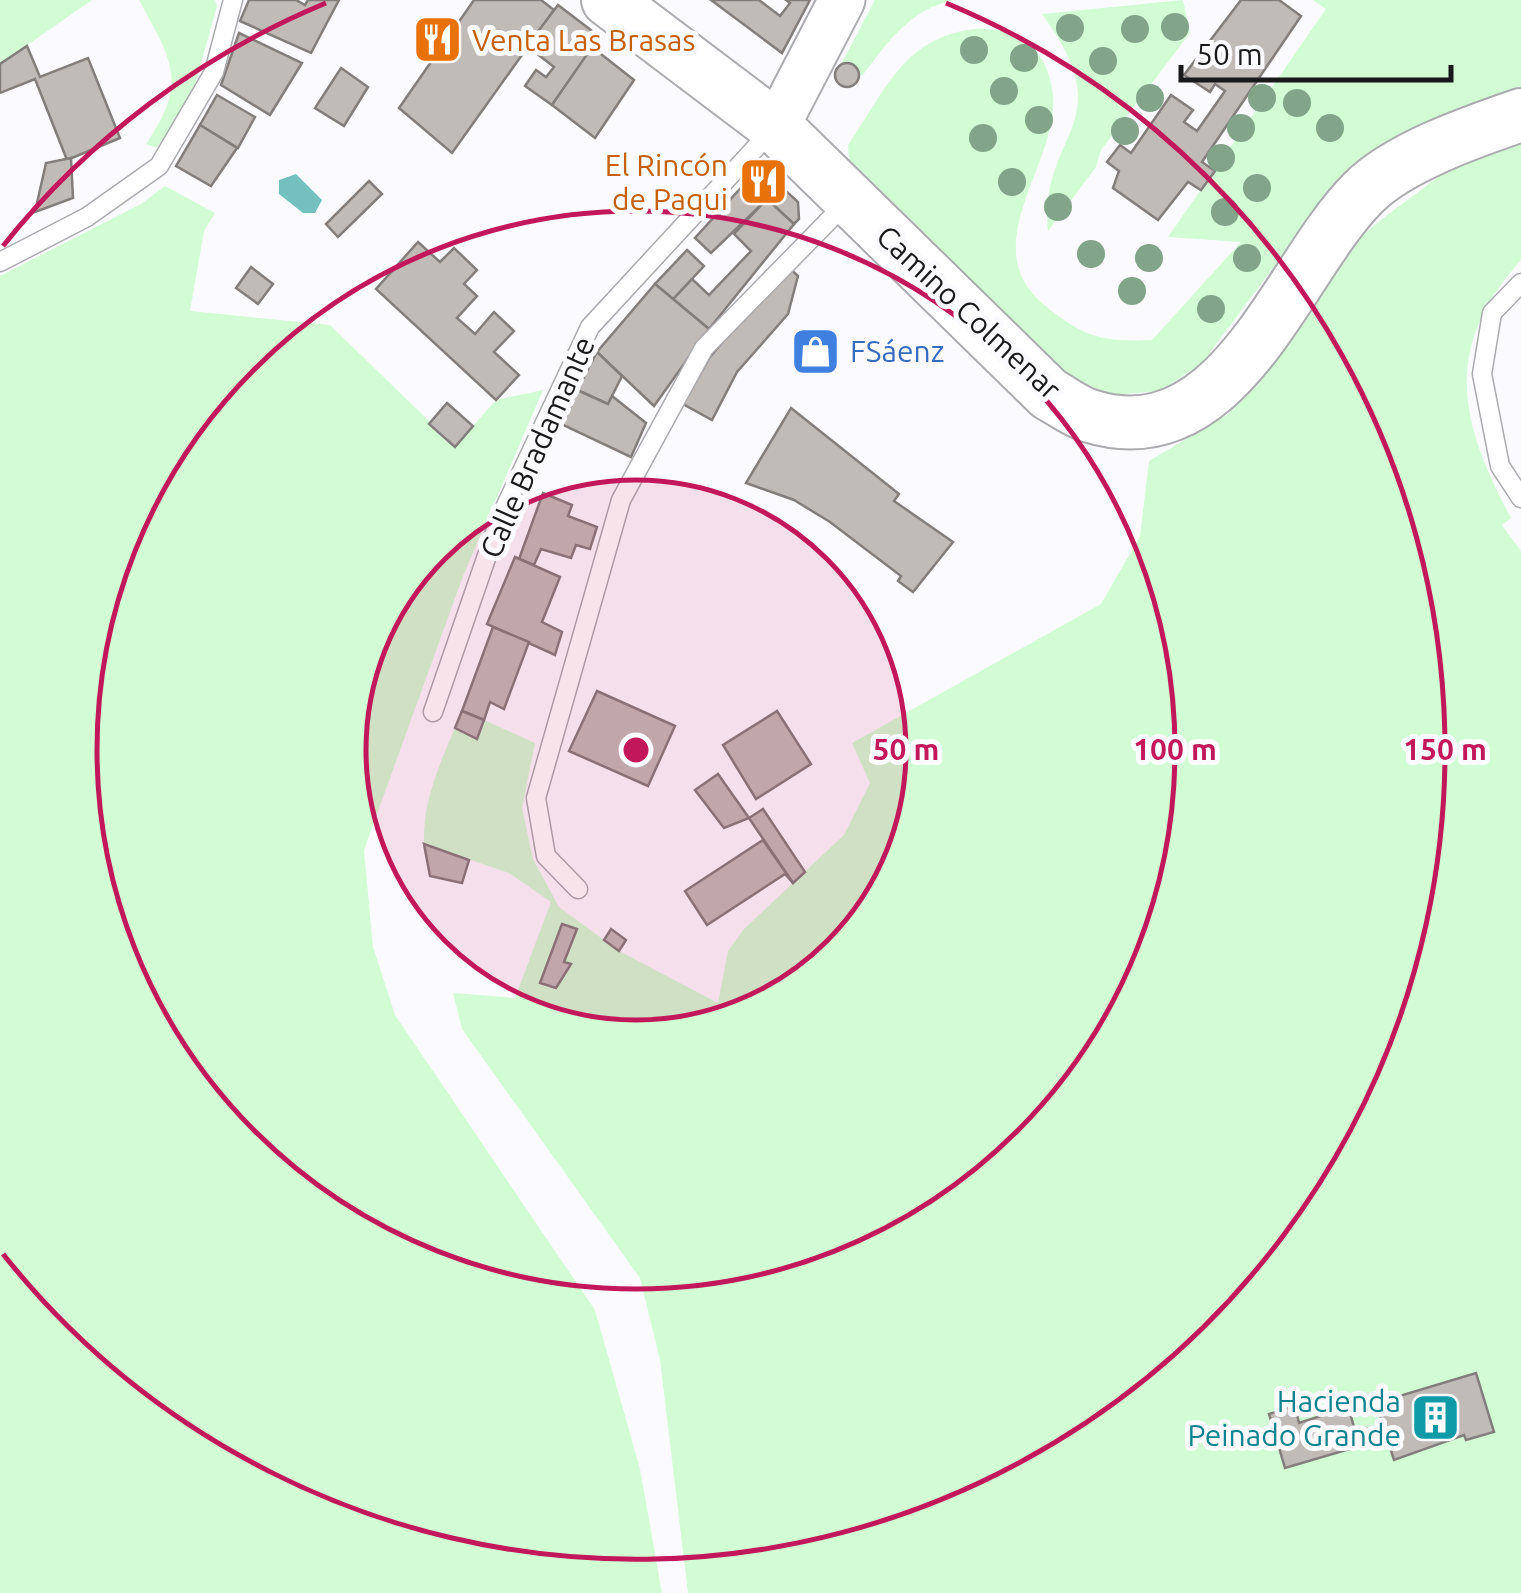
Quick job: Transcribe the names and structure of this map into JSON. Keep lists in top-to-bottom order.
{
  "streets": {
    "main road": ["Camino Colmenar"],
    "lane": ["Calle Bradamante"]
  },
  "crossings": [
    ["Camino Colmenar", "Calle Bradamante"]
  ],
  "places": {
    "restaurant": ["Venta Las Brasas", "El Rincón de Paqui"],
    "shop": ["FSáenz"],
    "building": ["Hacienda Peinado Grande"]
  },
  "scale_bar": "50 m",
  "rings": ["50 m", "100 m", "150 m"]
}
